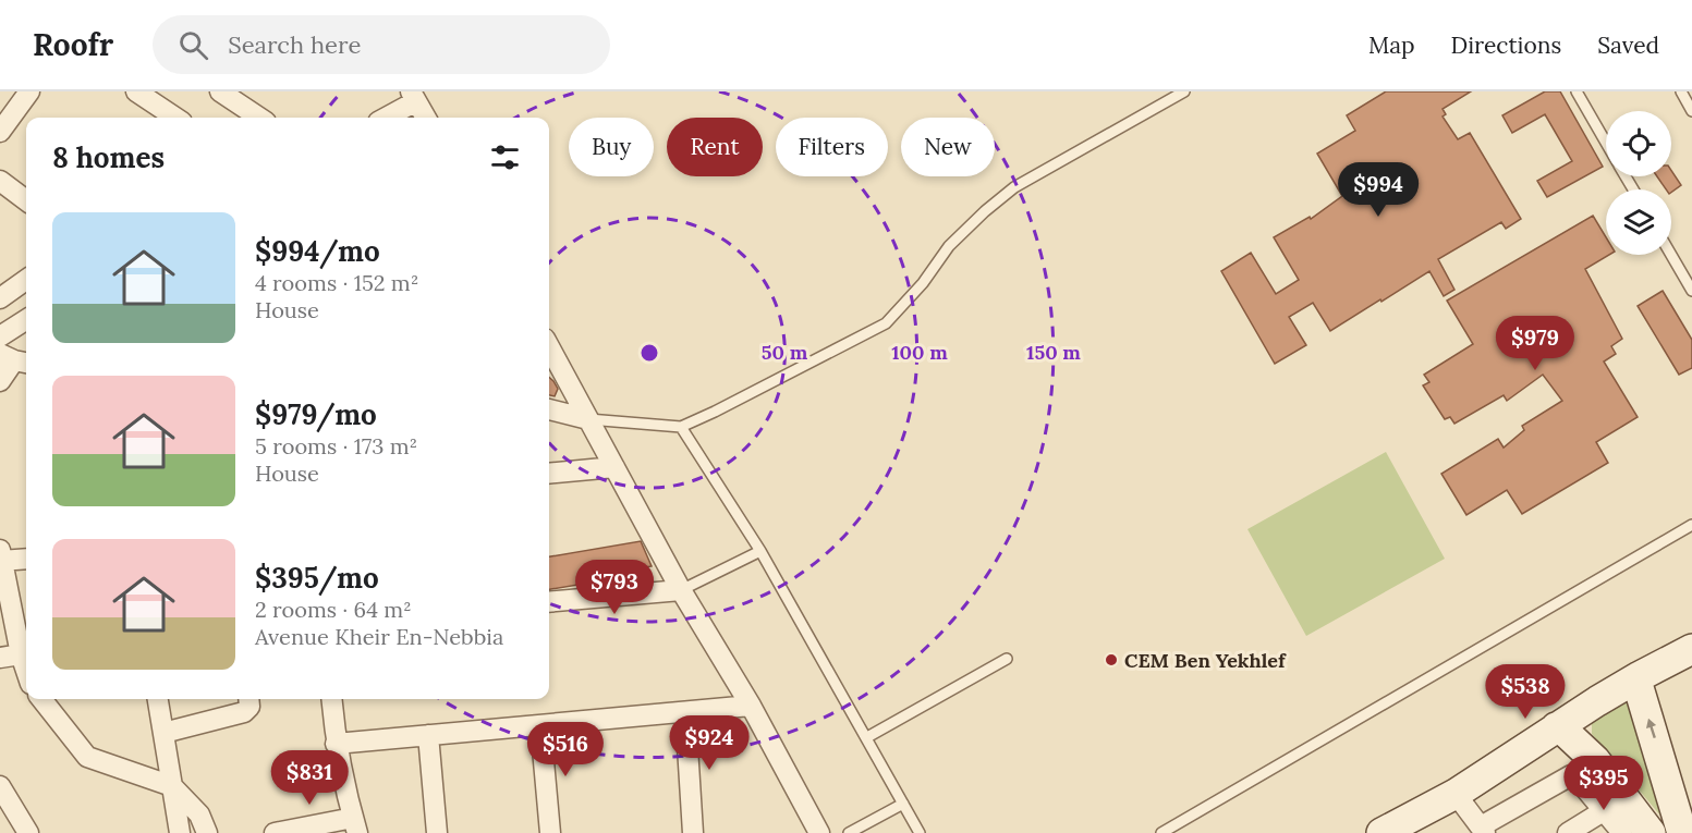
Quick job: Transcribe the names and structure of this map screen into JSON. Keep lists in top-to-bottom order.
{
  "places": ["CEM Ben Yekhlef"],
  "page": {
    "header": "Roofr",
    "search": "Search here",
    "nav": ["Map", "Directions", "Saved"],
    "chip": [
      "Buy",
      "Rent",
      "Filters",
      "New"
    ],
    "heading": "8 homes",
    "price": [
      "$994",
      "$979",
      "$793",
      "$538",
      "$924",
      "$516",
      "$831",
      "$395"
    ],
    "list": [
      {
        "name": "$994/mo",
        "note": "4 rooms · 152 m² · House"
      },
      {
        "name": "$979/mo",
        "note": "5 rooms · 173 m² · House"
      },
      {
        "name": "$395/mo",
        "note": "2 rooms · 64 m² · Avenue Kheir En-Nebbia"
      }
    ]
  },
  "rings": ["50 m", "100 m", "150 m"]
}
